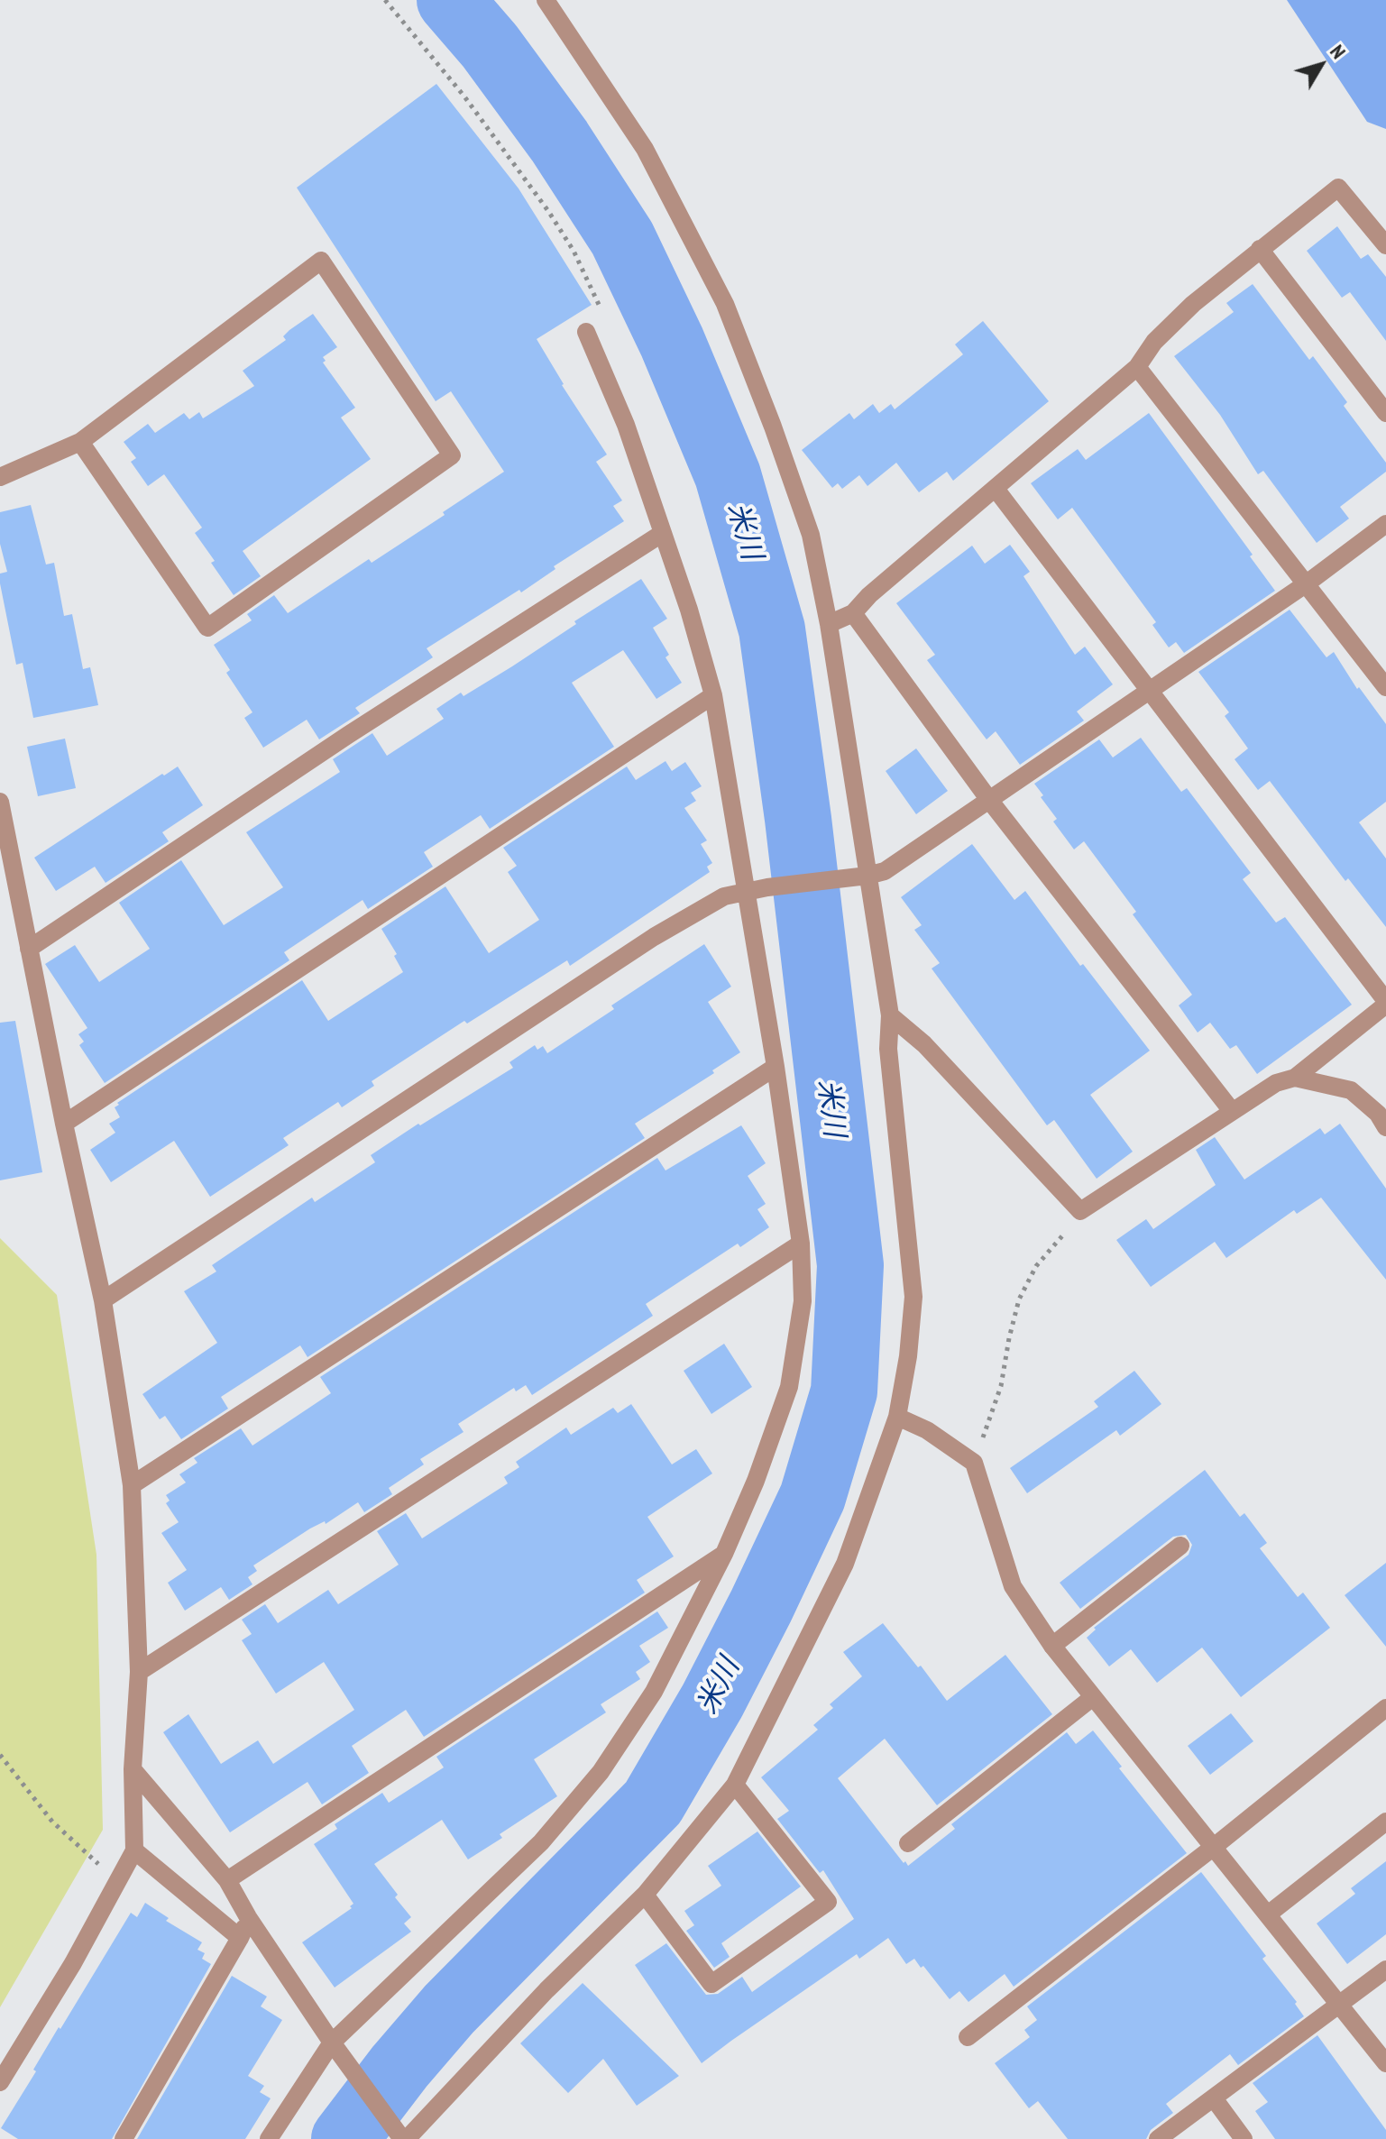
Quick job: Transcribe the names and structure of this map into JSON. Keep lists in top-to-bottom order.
{
  "water": ["米川"],
  "north": "top right"
}
